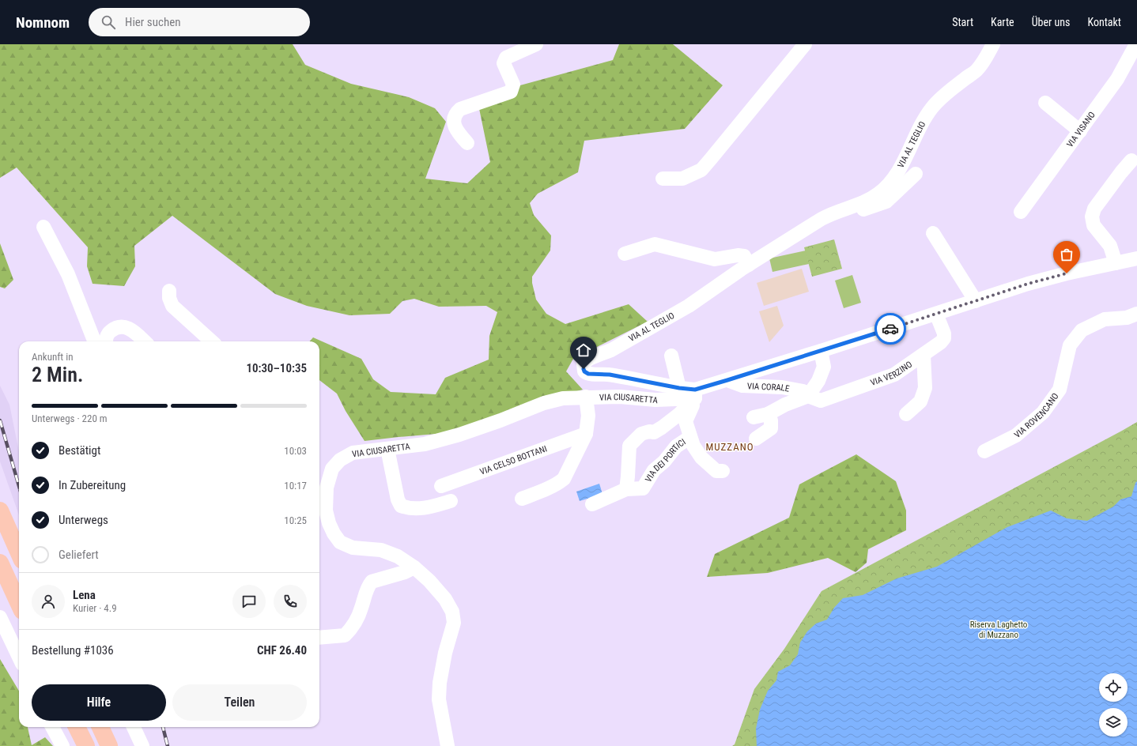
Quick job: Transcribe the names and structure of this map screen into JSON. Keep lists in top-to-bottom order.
{
  "streets": {
    "street": [
      "VIA VISANO",
      "VIA AL TEGLIO",
      "VIA VERZINO",
      "VIA CORALE",
      "VIA CIUSARETTA",
      "VIA ROVENCANO",
      "VIA CELSO BOTTANI",
      "VIA DEI PORTICI"
    ]
  },
  "crossings": [
    ["VIA AL TEGLIO", "VIA VERZINO"],
    ["VIA AL TEGLIO", "VIA CORALE"],
    ["VIA AL TEGLIO", "VIA CIUSARETTA"],
    ["VIA VERZINO", "VIA CORALE"]
  ],
  "districts": ["MUZZANO"],
  "parks": ["Riserva Laghetto di Muzzano"],
  "page": {
    "header": "Nomnom",
    "search": "Hier suchen",
    "nav": [
      "Start",
      "Karte",
      "Über uns",
      "Kontakt"
    ],
    "heading": ["2 Min.", "Ankunft in", "10:30–10:35"],
    "panel": [
      "Lena",
      "Kurier · 4.9",
      "Bestellung #1036",
      "CHF 26.40"
    ],
    "bar": "Unterwegs · 220 m",
    "list": [
      ["Bestätigt", "10:03"],
      ["In Zubereitung", "10:17"],
      ["Unterwegs", "10:25"],
      "Geliefert"
    ],
    "buttons": ["Hilfe", "Teilen"]
  }
}
